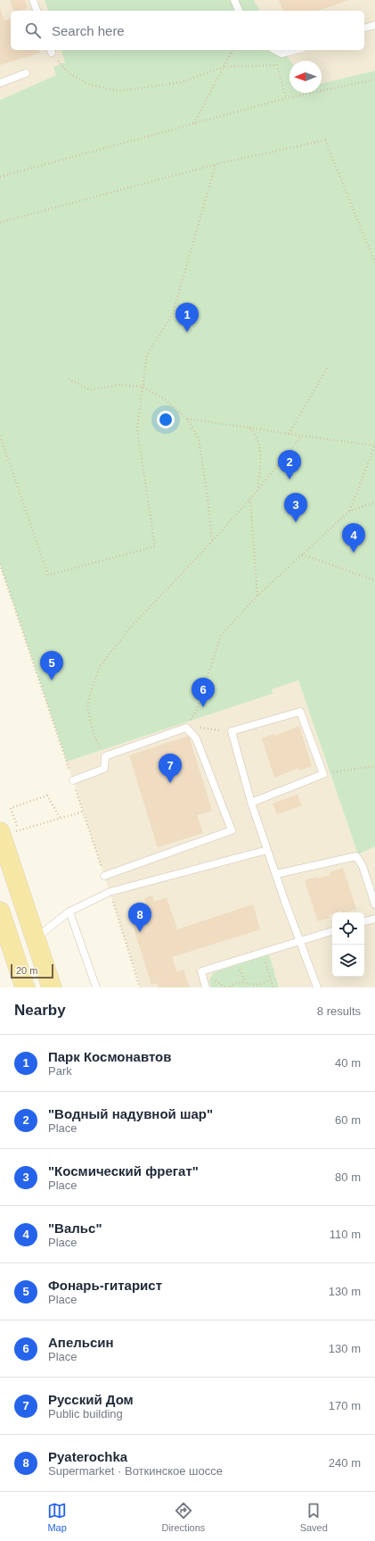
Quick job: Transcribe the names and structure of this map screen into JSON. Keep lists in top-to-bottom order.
{
  "scale_bar": "20 m",
  "north": "left",
  "page": {
    "search": "Search here",
    "pins": [
      "1",
      "2",
      "3",
      "4",
      "5",
      "6",
      "7",
      "8"
    ],
    "scale": "20 m",
    "heading": ["Nearby", "8 results"],
    "list": [
      {
        "mark": "1",
        "name": "Парк Космонавтов",
        "note": "Park",
        "value": "40 m"
      },
      {
        "mark": "2",
        "name": "\"Водный надувной шар\"",
        "note": "Place",
        "value": "60 m"
      },
      {
        "mark": "3",
        "name": "\"Космический фрегат\"",
        "note": "Place",
        "value": "80 m"
      },
      {
        "mark": "4",
        "name": "\"Вальс\"",
        "note": "Place",
        "value": "110 m"
      },
      {
        "mark": "5",
        "name": "Фонарь-гитарист",
        "note": "Place",
        "value": "130 m"
      },
      {
        "mark": "6",
        "name": "Апельсин",
        "note": "Place",
        "value": "130 m"
      },
      {
        "mark": "7",
        "name": "Русский Дом",
        "note": "Public building",
        "value": "170 m"
      },
      {
        "mark": "8",
        "name": "Pyaterochka",
        "note": "Supermarket · Воткинское шоссе",
        "value": "240 m"
      }
    ],
    "nav": ["Map", "Directions", "Saved"]
  }
}
